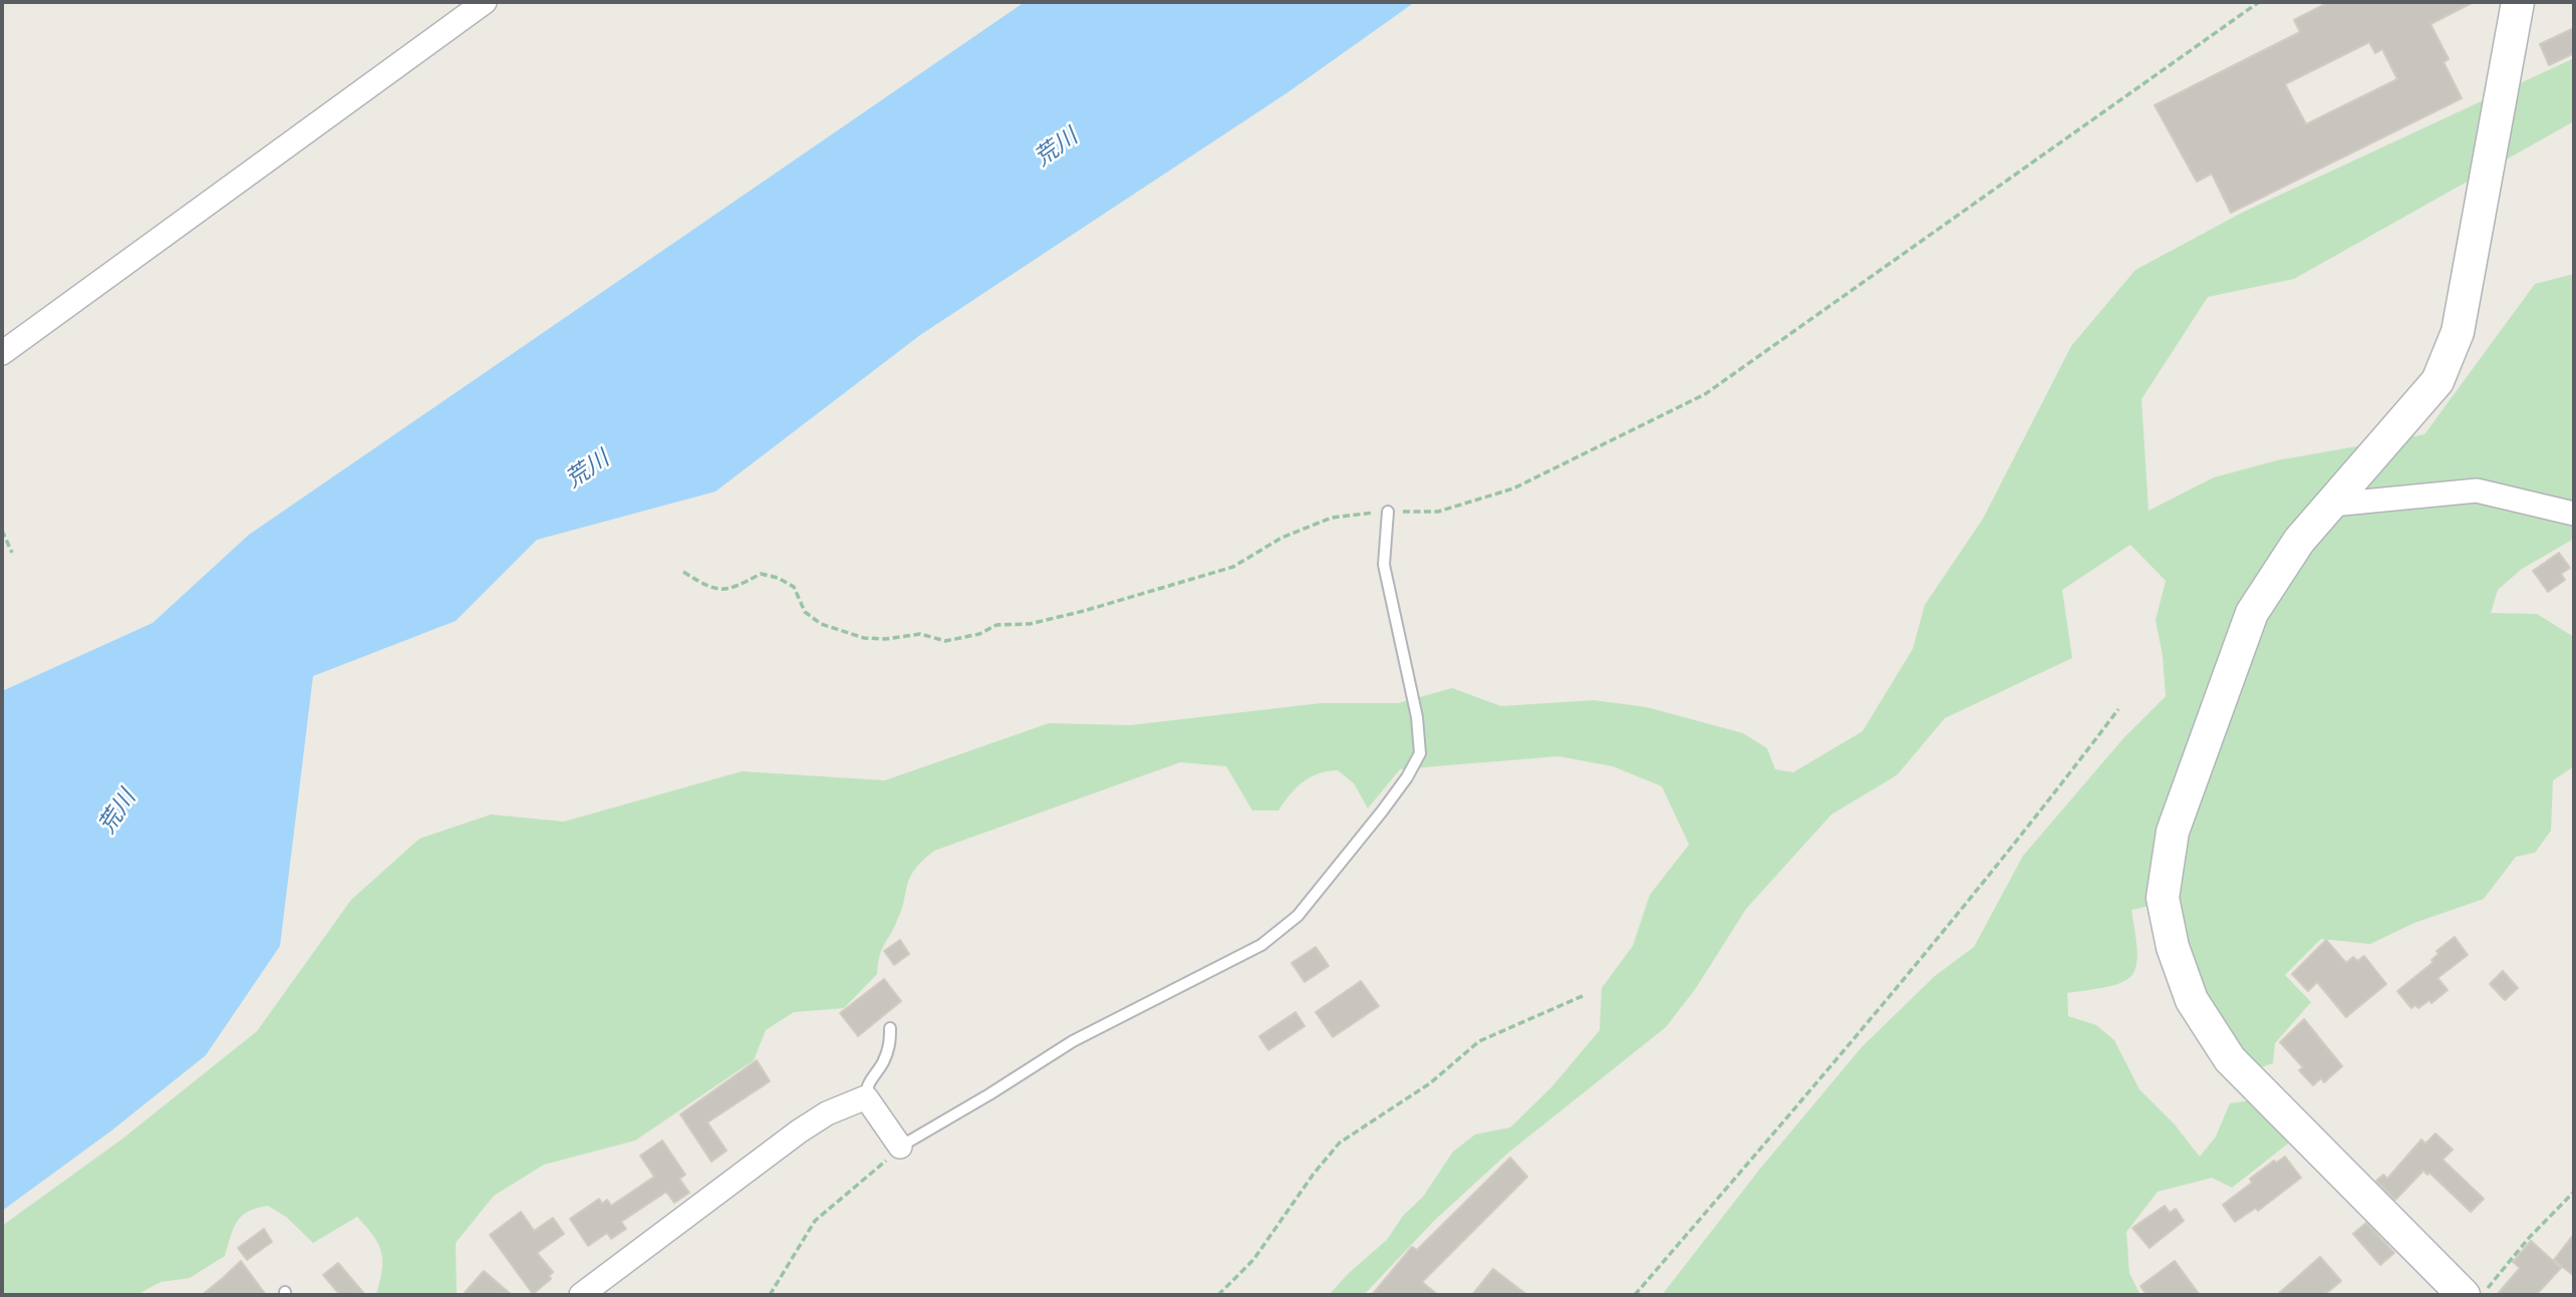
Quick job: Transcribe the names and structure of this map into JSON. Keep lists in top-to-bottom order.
{
  "water": ["荒川"]
}
